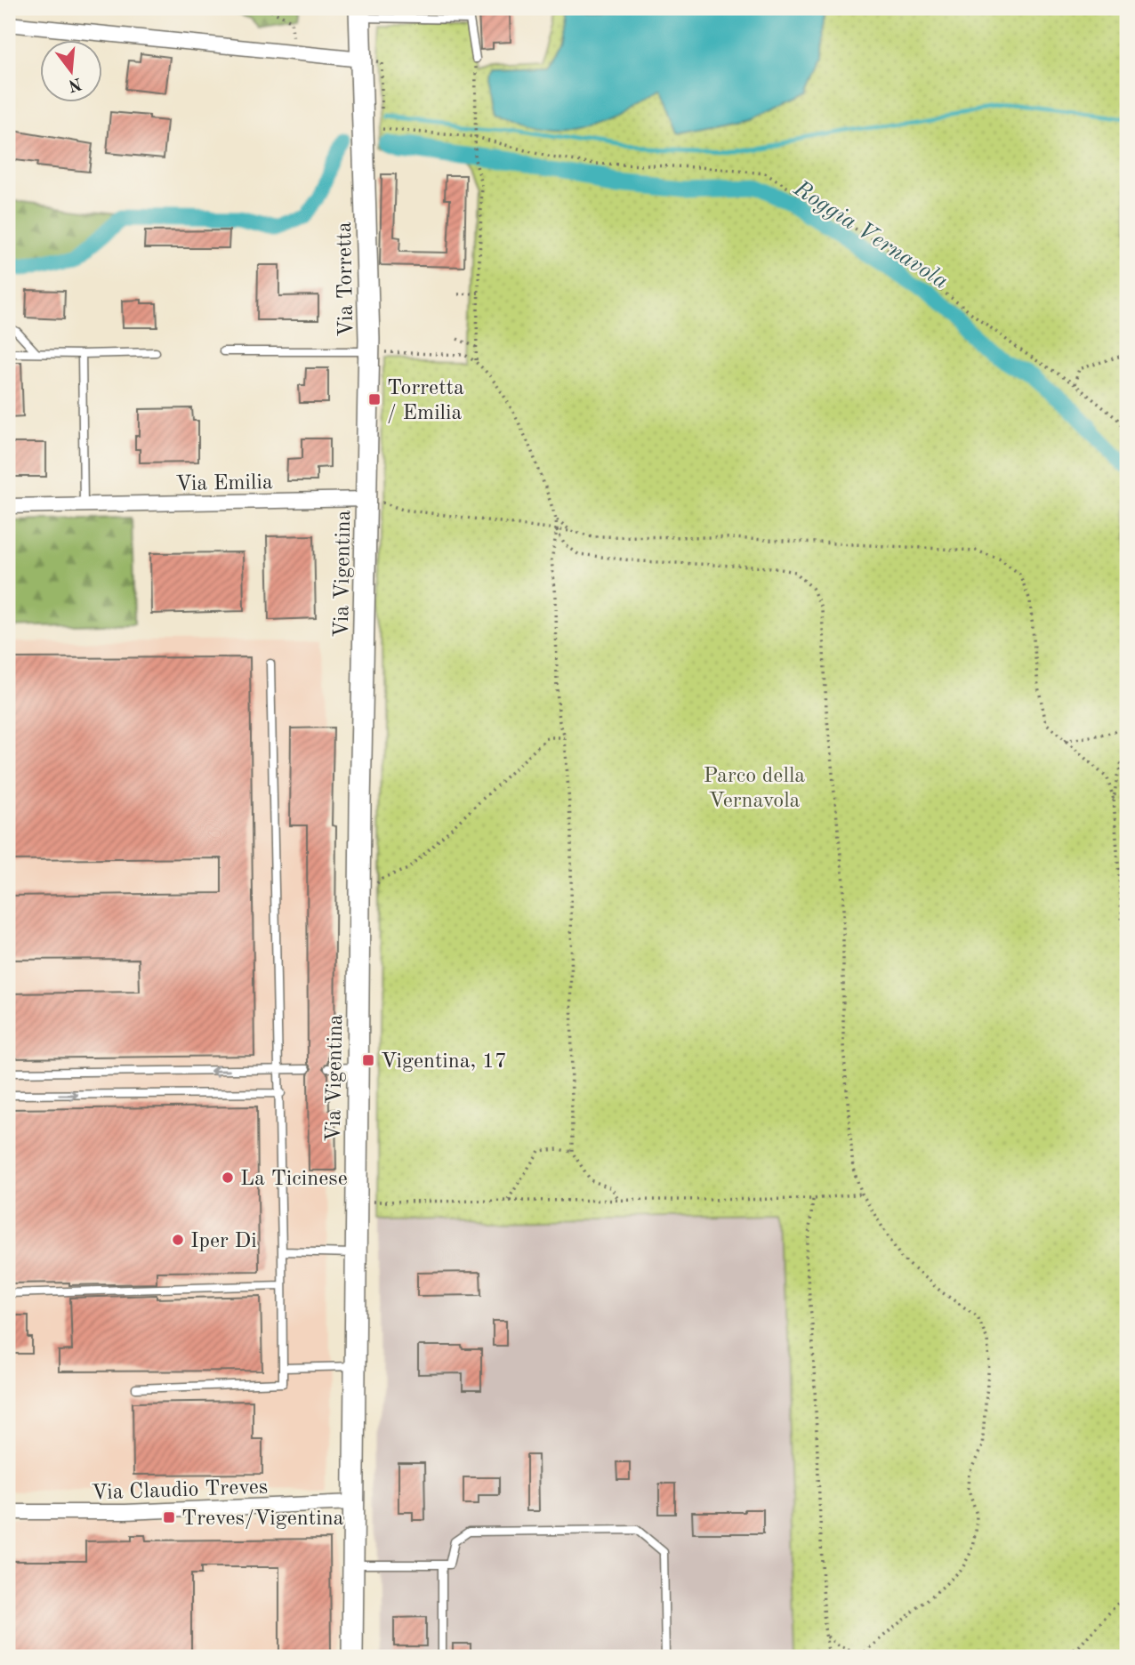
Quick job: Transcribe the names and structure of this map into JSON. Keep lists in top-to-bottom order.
{
  "streets": {
    "street": [
      "Via Torretta",
      "Via Emilia",
      "Via Vigentina",
      "Via Claudio Treves"
    ]
  },
  "crossings": [
    ["Via Torretta", "Via Emilia"],
    ["Via Torretta", "Via Vigentina"],
    ["Via Emilia", "Via Vigentina"],
    ["Via Vigentina", "Via Claudio Treves"]
  ],
  "water": ["Roggia Vernavola"],
  "parks": ["Parco della Vernavola"],
  "places": {
    "transit": ["Torretta / Emilia", "Vigentina, 17", "Treves/Vigentina"],
    "other": ["La Ticinese", "Iper Di"]
  },
  "north": "bottom"
}
